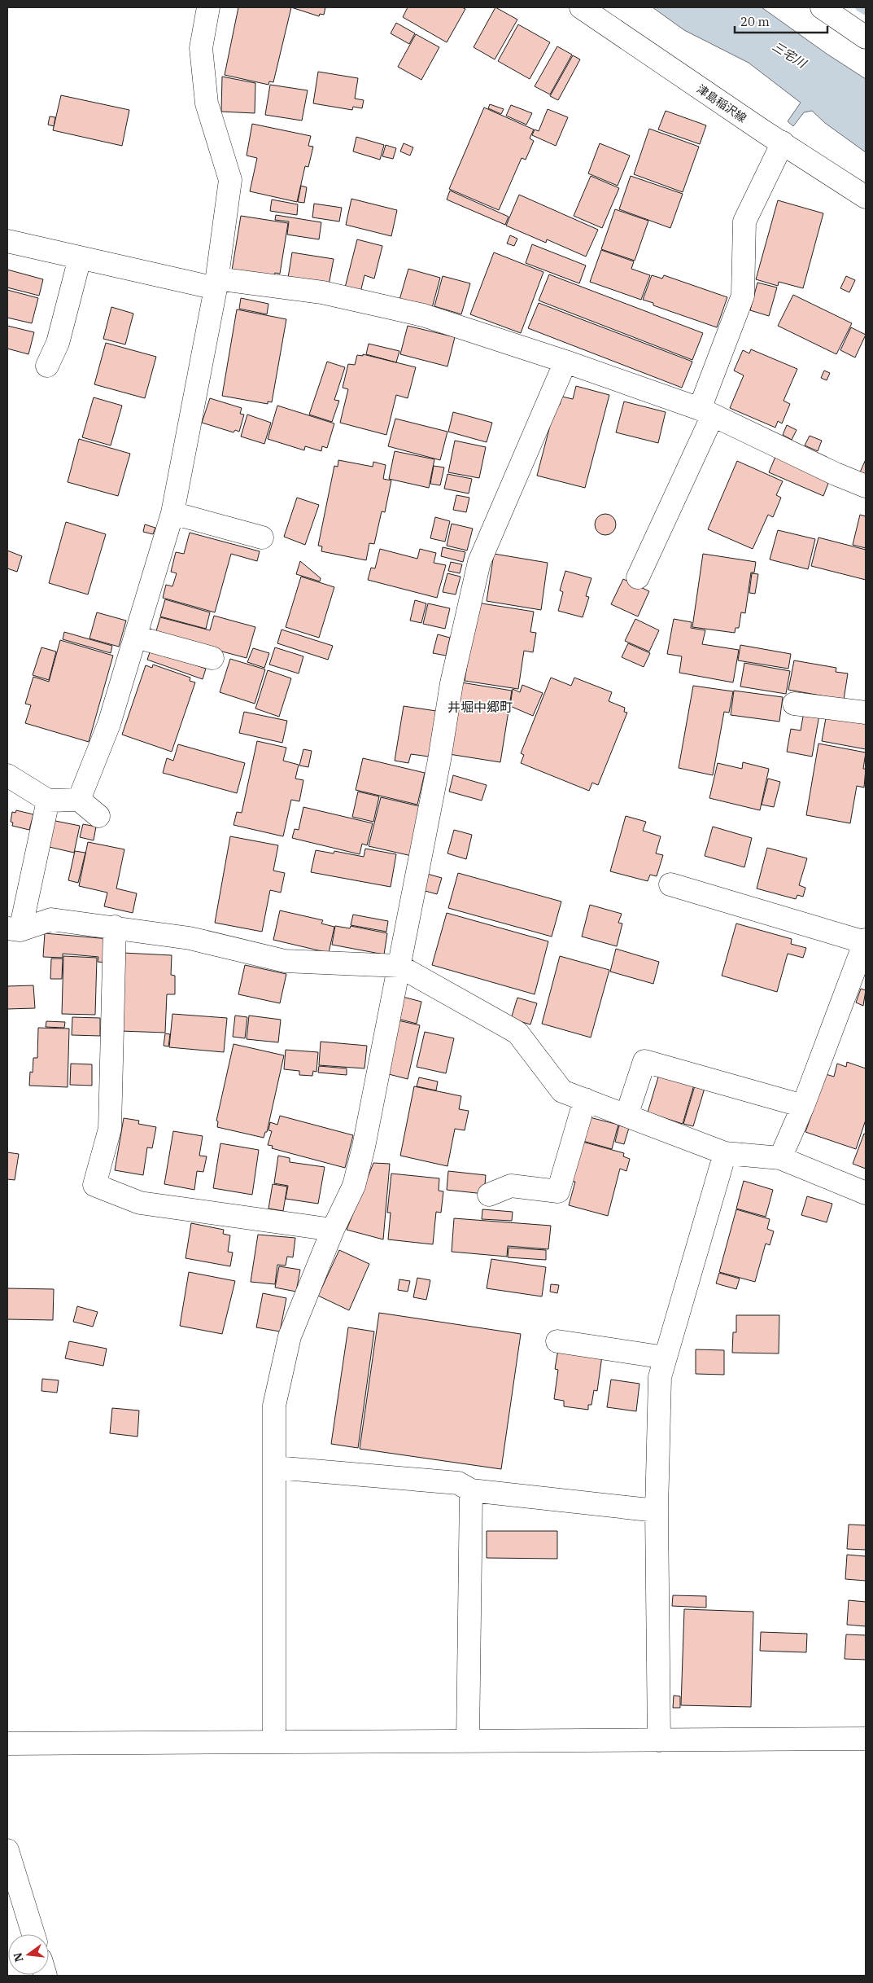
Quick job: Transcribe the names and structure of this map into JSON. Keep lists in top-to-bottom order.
{
  "streets": {
    "street": ["津島稲沢線"]
  },
  "districts": ["井堀中郷町"],
  "water": ["三宅川"],
  "scale_bar": "20 m",
  "north": "left"
}
